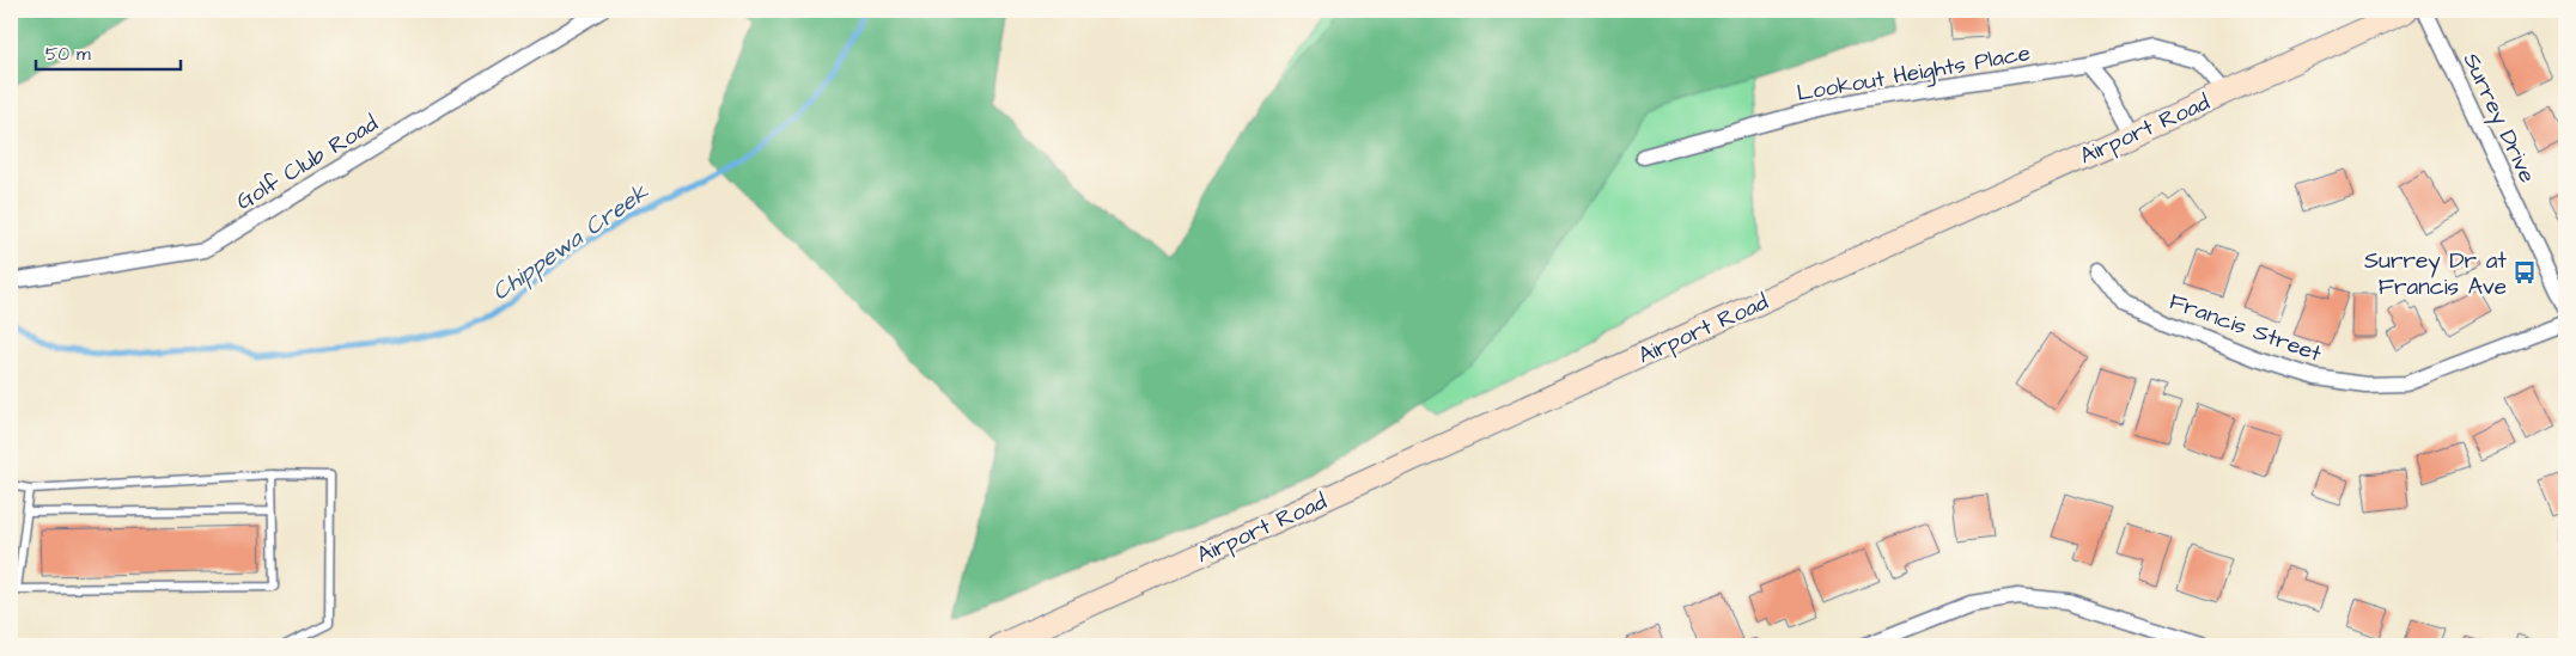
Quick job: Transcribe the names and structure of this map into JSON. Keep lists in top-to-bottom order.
{
  "streets": {
    "main road": ["Airport Road"],
    "street": [
      "Lookout Heights Place",
      "Surrey Drive",
      "Golf Club Road",
      "Francis Street"
    ]
  },
  "crossings": [
    ["Lookout Heights Place", "Airport Road"]
  ],
  "water": ["Chippewa Creek"],
  "places": {
    "bus stop": ["Surrey Dr at Francis Ave"]
  },
  "scale_bar": "50 m"
}
